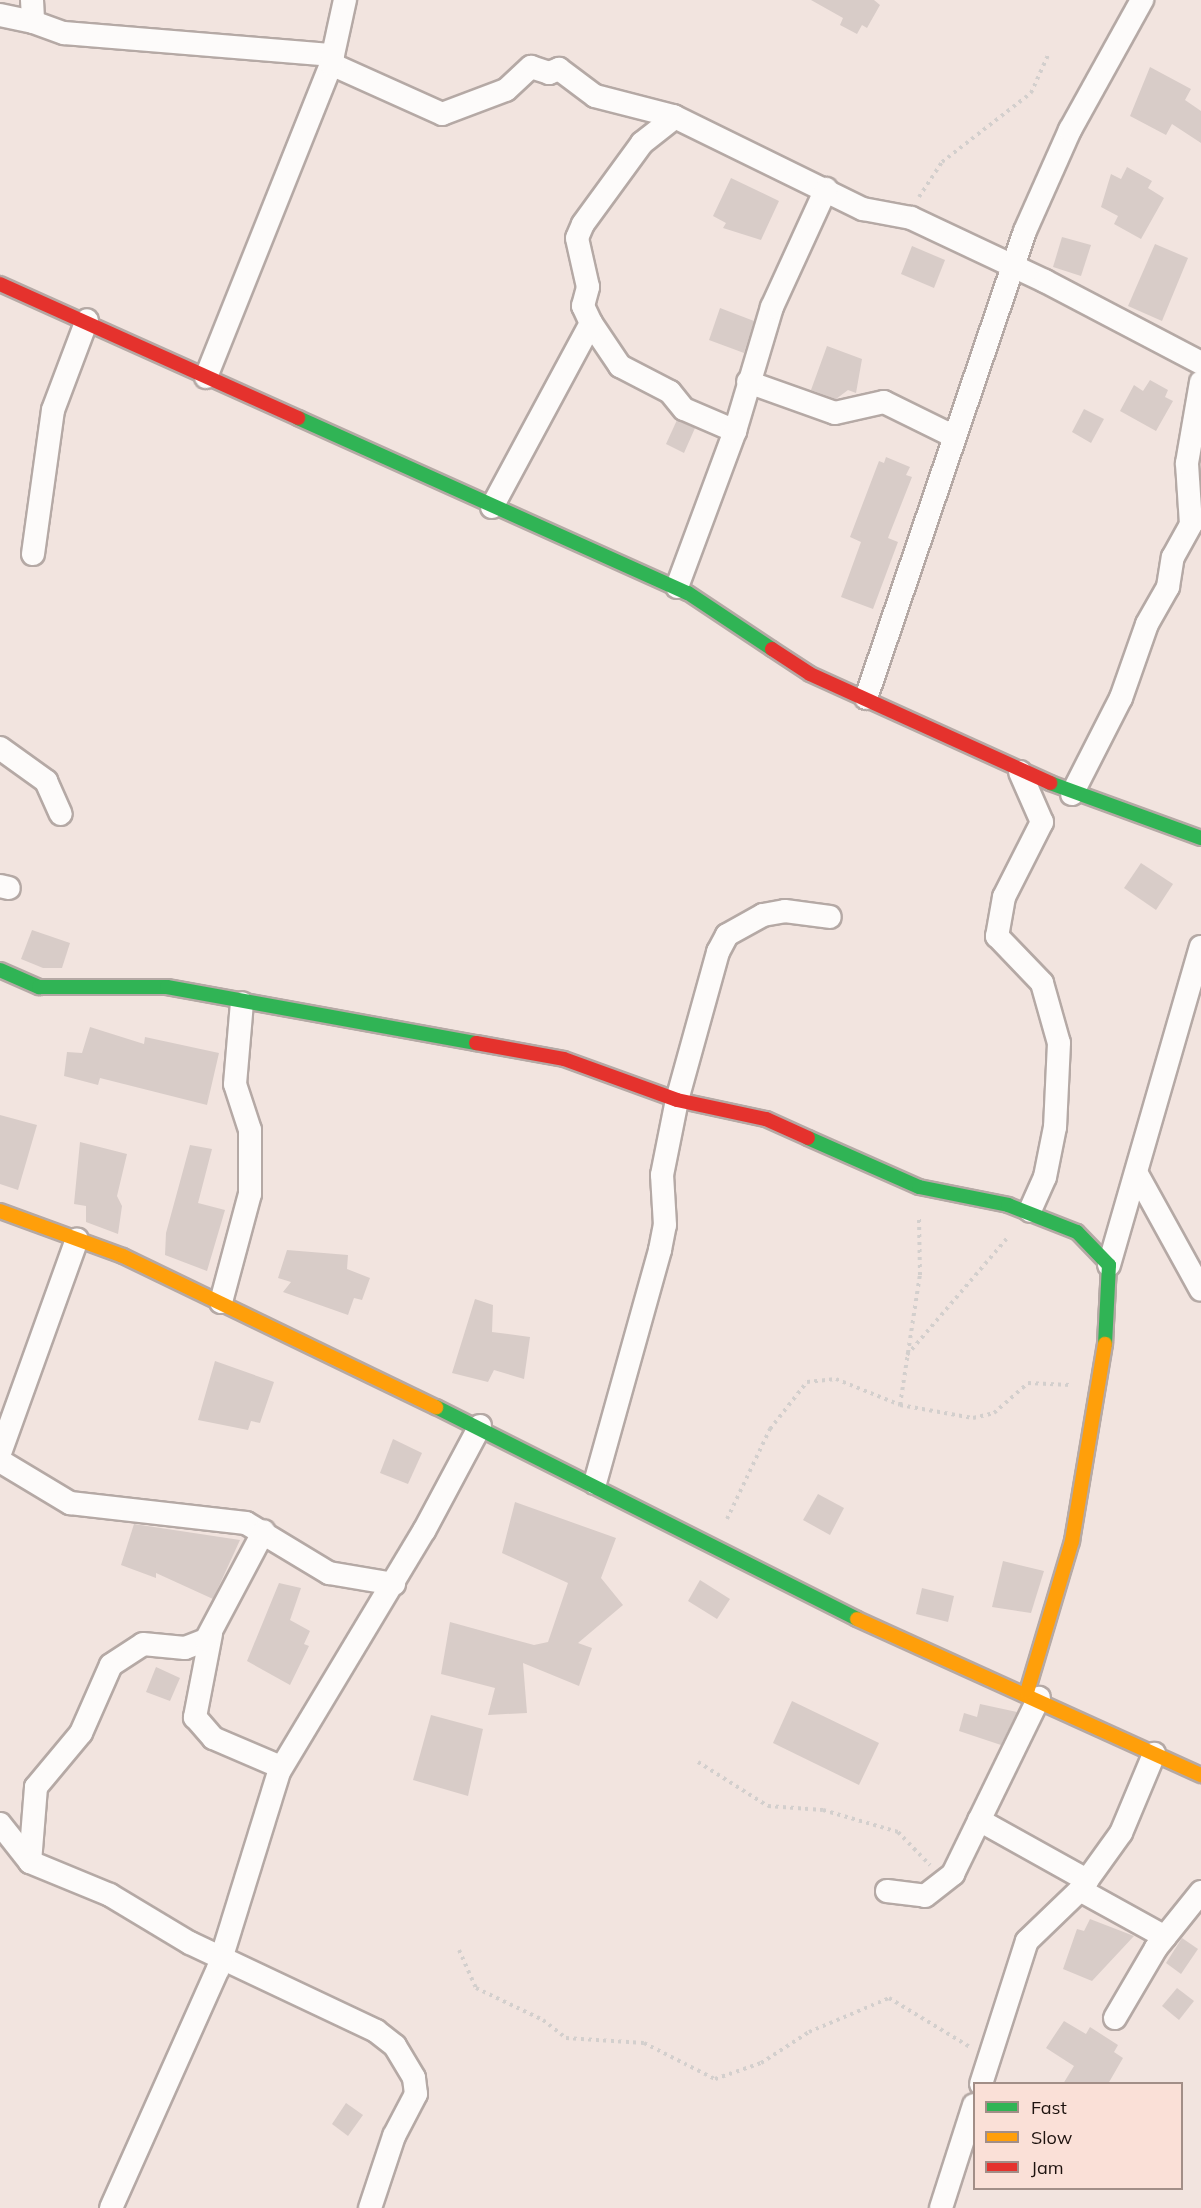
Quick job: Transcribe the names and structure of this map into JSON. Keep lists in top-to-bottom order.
{
  "legend": ["Fast", "Slow", "Jam"]
}
